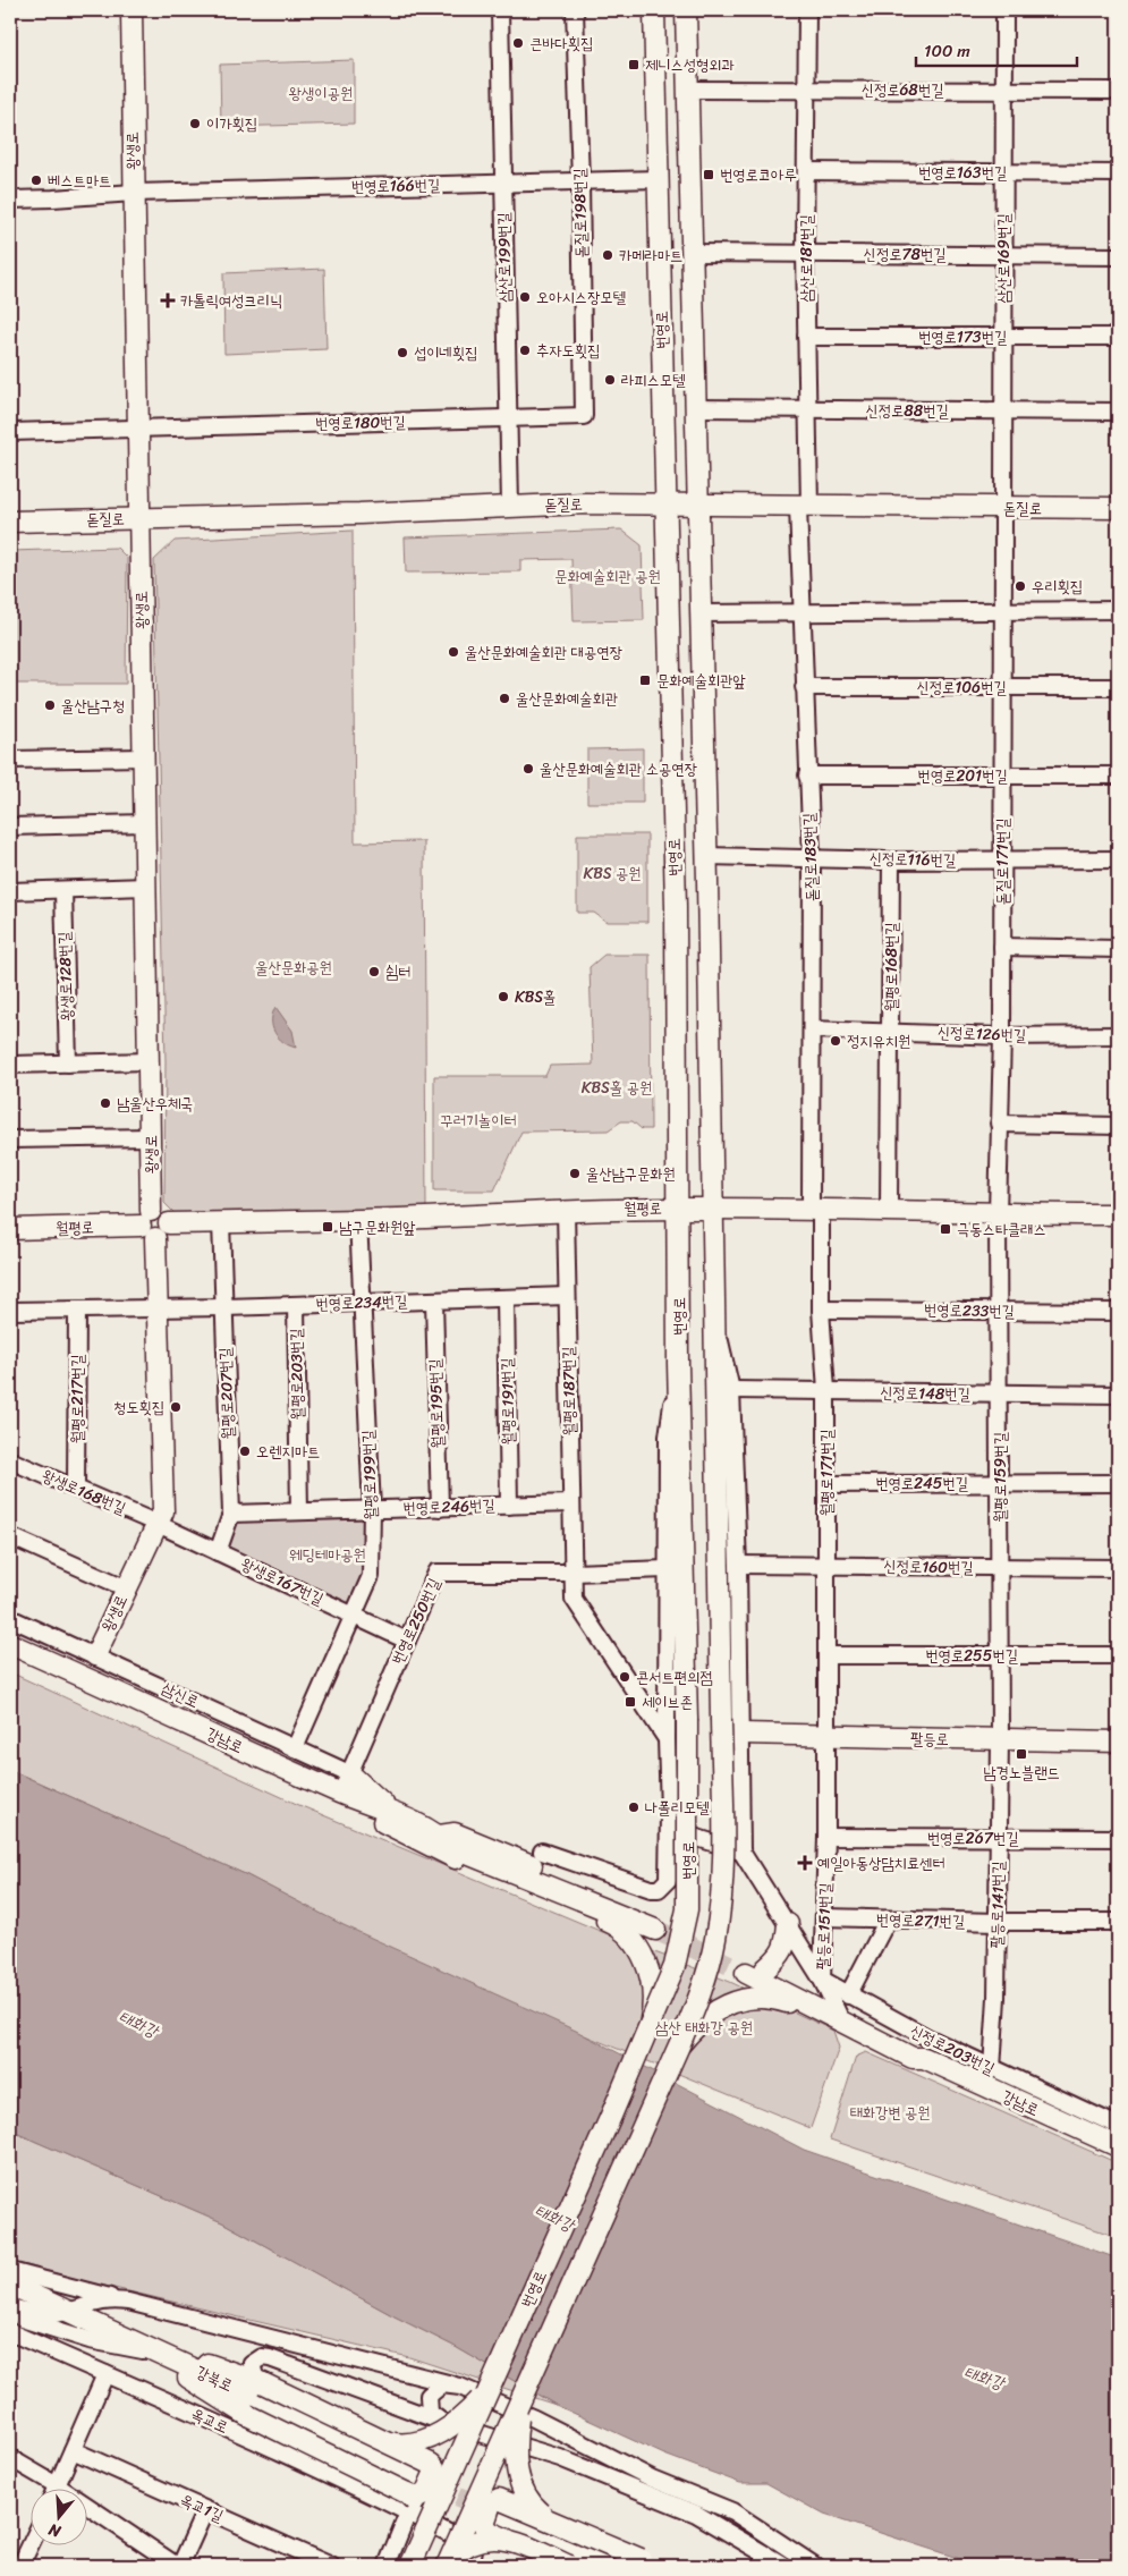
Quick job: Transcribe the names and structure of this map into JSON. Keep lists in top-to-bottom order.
{
  "streets": {
    "main road": [
      "왕생로",
      "번영로",
      "돋질로",
      "월평로",
      "팔등로",
      "강남로",
      "강북로"
    ],
    "street": [
      "신정로68번길",
      "번영로163번길",
      "번영로166번길",
      "돋질로198번길",
      "신정로78번길",
      "삼산로199번길",
      "삼산로181번길",
      "삼산로169번길",
      "번영로173번길",
      "신정로88번길",
      "번영로180번길",
      "신정로106번길",
      "번영로201번길",
      "돋질로183번길",
      "신정로116번길",
      "돋질로171번길",
      "월평로168번길",
      "왕생로128번길",
      "신정로126번길",
      "번영로234번길",
      "번영로233번길",
      "월평로203번길",
      "월평로187번길",
      "월평로207번길",
      "신정로148번길",
      "월평로217번길",
      "월평로191번길",
      "월평로195번길",
      "월평로171번길",
      "월평로199번길",
      "월평로159번길",
      "번영로245번길",
      "왕생로168번길",
      "번영로246번길",
      "신정로160번길",
      "왕생로167번길",
      "번영로250번길",
      "번영로255번길",
      "삼신로",
      "번영로267번길",
      "팔등로141번길",
      "번영로271번길",
      "팔등로151번길",
      "신정로203번길",
      "옥교로",
      "옥교1길"
    ]
  },
  "crossings": [
    ["신정로68번길", "삼산로181번길"],
    ["신정로68번길", "삼산로169번길"],
    ["신정로68번길", "번영로"],
    ["왕생로", "번영로166번길"],
    ["왕생로", "번영로180번길"],
    ["왕생로", "돋질로"],
    ["왕생로", "월평로"],
    ["왕생로", "번영로234번길"],
    ["왕생로", "왕생로168번길"],
    ["왕생로", "왕생로167번길"],
    ["왕생로", "삼신로"],
    ["번영로163번길", "삼산로181번길"],
    ["번영로163번길", "삼산로169번길"],
    ["번영로166번길", "돋질로198번길"],
    ["번영로166번길", "삼산로199번길"],
    ["번영로166번길", "번영로"],
    ["돋질로198번길", "번영로180번길"],
    ["신정로78번길", "삼산로181번길"],
    ["신정로78번길", "삼산로169번길"],
    ["신정로78번길", "번영로"],
    ["삼산로199번길", "번영로180번길"],
    ["삼산로199번길", "돋질로"],
    ["삼산로181번길", "번영로173번길"],
    ["삼산로181번길", "신정로88번길"],
    ["삼산로181번길", "돋질로"],
    ["삼산로181번길", "돋질로183번길"],
    ["삼산로169번길", "번영로173번길"],
    ["삼산로169번길", "신정로88번길"],
    ["삼산로169번길", "돋질로"],
    ["삼산로169번길", "돋질로171번길"],
    ["번영로", "신정로88번길"],
    ["번영로", "돋질로"],
    ["번영로", "신정로116번길"],
    ["번영로", "월평로"],
    ["돋질로", "돋질로183번길"],
    ["돋질로", "돋질로171번길"],
    ["신정로106번길", "돋질로183번길"],
    ["신정로106번길", "돋질로171번길"],
    ["번영로201번길", "돋질로183번길"],
    ["번영로201번길", "돋질로171번길"],
    ["돋질로183번길", "신정로116번길"],
    ["돋질로183번길", "신정로126번길"],
    ["돋질로183번길", "월평로"],
    ["돋질로183번길", "월평로171번길"],
    ["신정로116번길", "돋질로171번길"],
    ["신정로116번길", "월평로168번길"],
    ["돋질로171번길", "신정로126번길"],
    ["돋질로171번길", "월평로"],
    ["돋질로171번길", "월평로159번길"],
    ["월평로168번길", "신정로126번길"],
    ["월평로168번길", "월평로"],
    ["월평로", "월평로187번길"],
    ["월평로", "월평로207번길"],
    ["월평로", "월평로171번길"],
    ["월평로", "월평로199번길"],
    ["월평로", "월평로159번길"],
    ["번영로234번길", "월평로203번길"],
    ["번영로234번길", "월평로187번길"],
    ["번영로234번길", "월평로207번길"],
    ["번영로234번길", "월평로217번길"],
    ["번영로234번길", "월평로191번길"],
    ["번영로234번길", "월평로195번길"],
    ["번영로234번길", "월평로199번길"],
    ["번영로233번길", "월평로171번길"],
    ["번영로233번길", "월평로159번길"],
    ["월평로203번길", "번영로246번길"],
    ["월평로187번길", "번영로246번길"],
    ["월평로187번길", "번영로250번길"],
    ["월평로207번길", "번영로246번길"],
    ["신정로148번길", "월평로171번길"],
    ["신정로148번길", "월평로159번길"],
    ["월평로217번길", "왕생로168번길"],
    ["월평로191번길", "번영로246번길"],
    ["월평로195번길", "번영로246번길"],
    ["월평로171번길", "번영로245번길"],
    ["월평로171번길", "신정로160번길"],
    ["월평로171번길", "번영로255번길"],
    ["월평로171번길", "팔등로"],
    ["월평로171번길", "팔등로151번길"],
    ["월평로199번길", "번영로246번길"],
    ["월평로199번길", "왕생로167번길"],
    ["월평로199번길", "삼신로"],
    ["월평로159번길", "번영로245번길"],
    ["월평로159번길", "신정로160번길"],
    ["월평로159번길", "번영로255번길"],
    ["월평로159번길", "팔등로"],
    ["월평로159번길", "팔등로141번길"],
    ["왕생로168번길", "왕생로167번길"],
    ["왕생로167번길", "번영로250번길"],
    ["번영로250번길", "삼신로"],
    ["번영로250번길", "강남로"],
    ["팔등로", "팔등로141번길"],
    ["팔등로", "팔등로151번길"],
    ["강남로", "신정로203번길"],
    ["번영로267번길", "팔등로141번길"],
    ["번영로267번길", "팔등로151번길"],
    ["팔등로141번길", "번영로271번길"],
    ["팔등로141번길", "신정로203번길"],
    ["번영로271번길", "팔등로151번길"],
    ["강북로", "옥교로"]
  ],
  "water": ["태화강"],
  "parks": [
    "왕생이공원",
    "문화예술회관 공원",
    "KBS 공원",
    "울산문화공원",
    "KBS홀 공원",
    "꾸러기놀이터",
    "웨딩테마공원",
    "삼산 태화강 공원",
    "태화강변 공원"
  ],
  "places": {
    "other": [
      "큰바다횟집",
      "이가횟집",
      "베스트마트",
      "카메라마트",
      "오아시스장모텔",
      "추자도횟집",
      "섭이네횟집",
      "라피스모텔",
      "우리횟집",
      "울산문화예술회관 대공연장",
      "울산문화예술회관",
      "울산남구청",
      "울산문화예술회관 소공연장",
      "쉼터",
      "KBS홀",
      "정지유치원",
      "남울산우체국",
      "울산남구문화원",
      "청도횟집",
      "오렌지마트",
      "콘서트편의점",
      "나폴리모텔"
    ],
    "transit": [
      "제니스성형외과",
      "번영로코아루",
      "문화예술회관앞",
      "남구문화원앞",
      "극동스타클래스",
      "세이브존",
      "남경노블랜드"
    ],
    "health": ["카톨릭여성크리닉", "예일아동상담치료센터"]
  },
  "scale_bar": "100 m",
  "north": "bottom"
}
